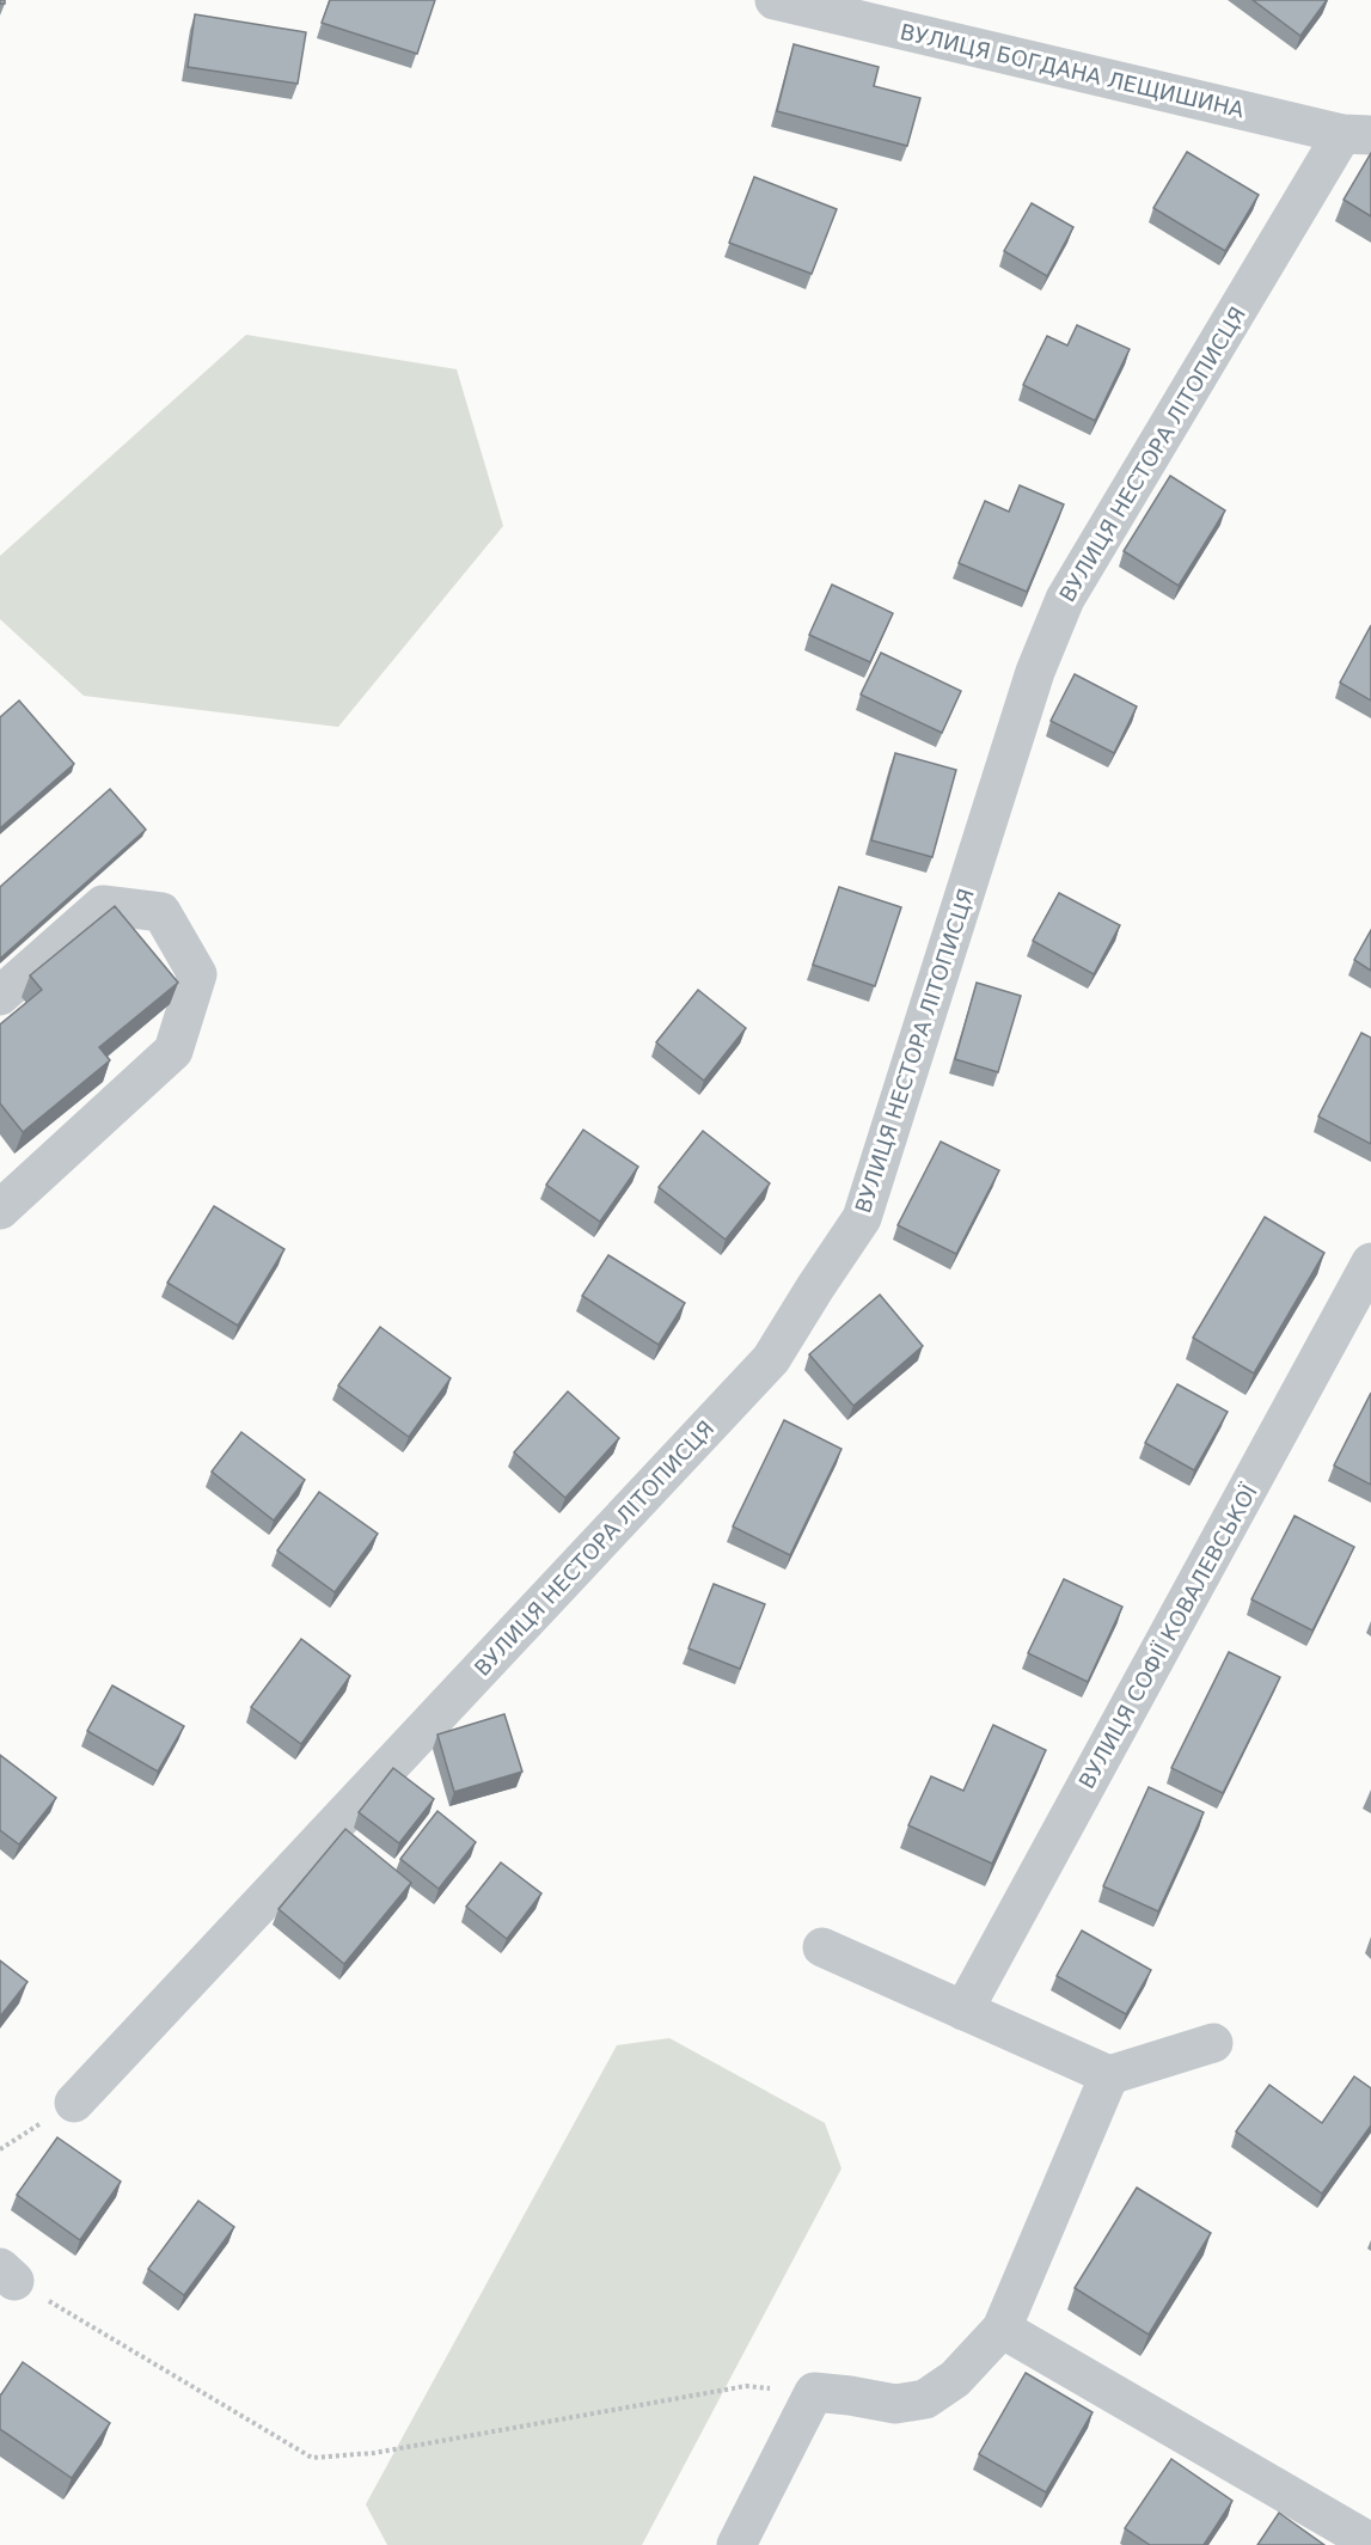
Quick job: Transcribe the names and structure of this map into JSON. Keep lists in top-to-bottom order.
{
  "streets": {
    "street": ["ВУЛИЦЯ БОГДАНА ЛЕЩИШИНА", "ВУЛИЦЯ НЕСТОРА ЛІТОПИСЦЯ", "ВУЛИЦЯ СОФІЇ КОВАЛЕВСЬКОЇ"]
  },
  "crossings": [
    ["ВУЛИЦЯ БОГДАНА ЛЕЩИШИНА", "ВУЛИЦЯ НЕСТОРА ЛІТОПИСЦЯ"]
  ]
}
